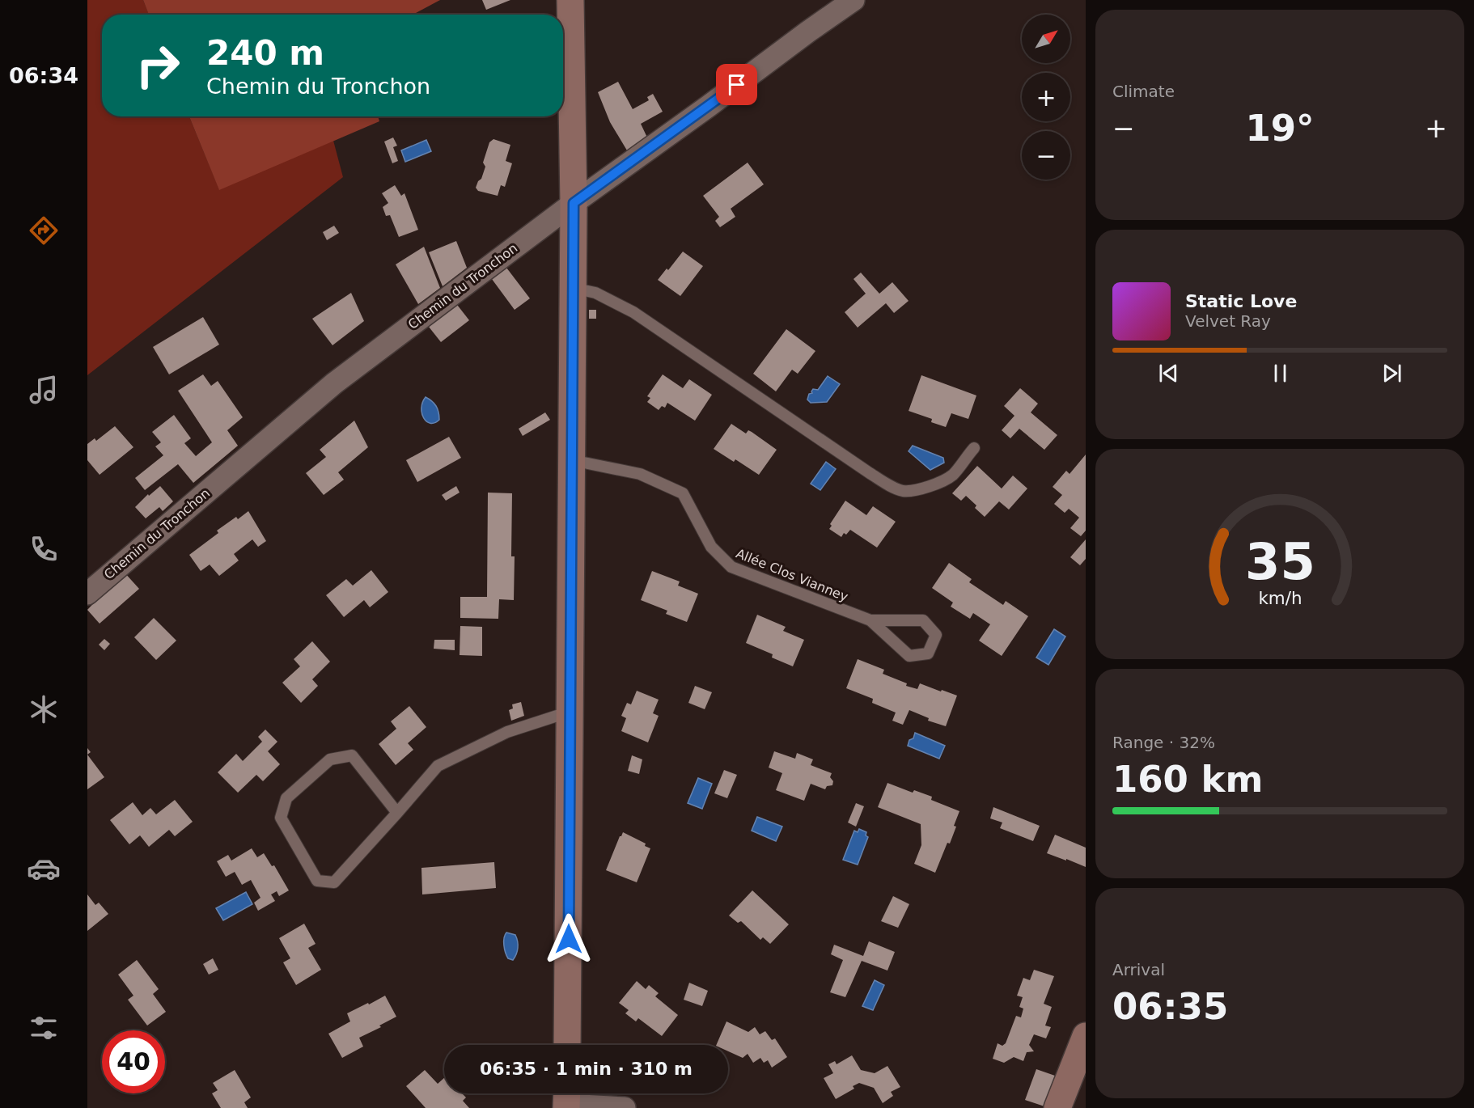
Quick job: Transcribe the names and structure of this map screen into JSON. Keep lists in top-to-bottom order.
{
  "streets": {
    "street": ["Chemin du Tronchon"],
    "lane": ["Allée Clos Vianney"]
  },
  "north": "top right",
  "page": {
    "tabs": "06:34",
    "tile": [
      "Climate",
      ["Range · 32%", "160 km"],
      ["Arrival", "06:35"]
    ],
    "map_buttons": ["+", "−"],
    "turn": ["240 m", "Chemin du Tronchon"],
    "heat": ["−", "19°", "+"],
    "song": ["Static Love", "Velvet Ray"],
    "limit": "40",
    "trip": "06:35 · 1 min · 310 m",
    "gauge": ["35", "km/h"]
  }
}
